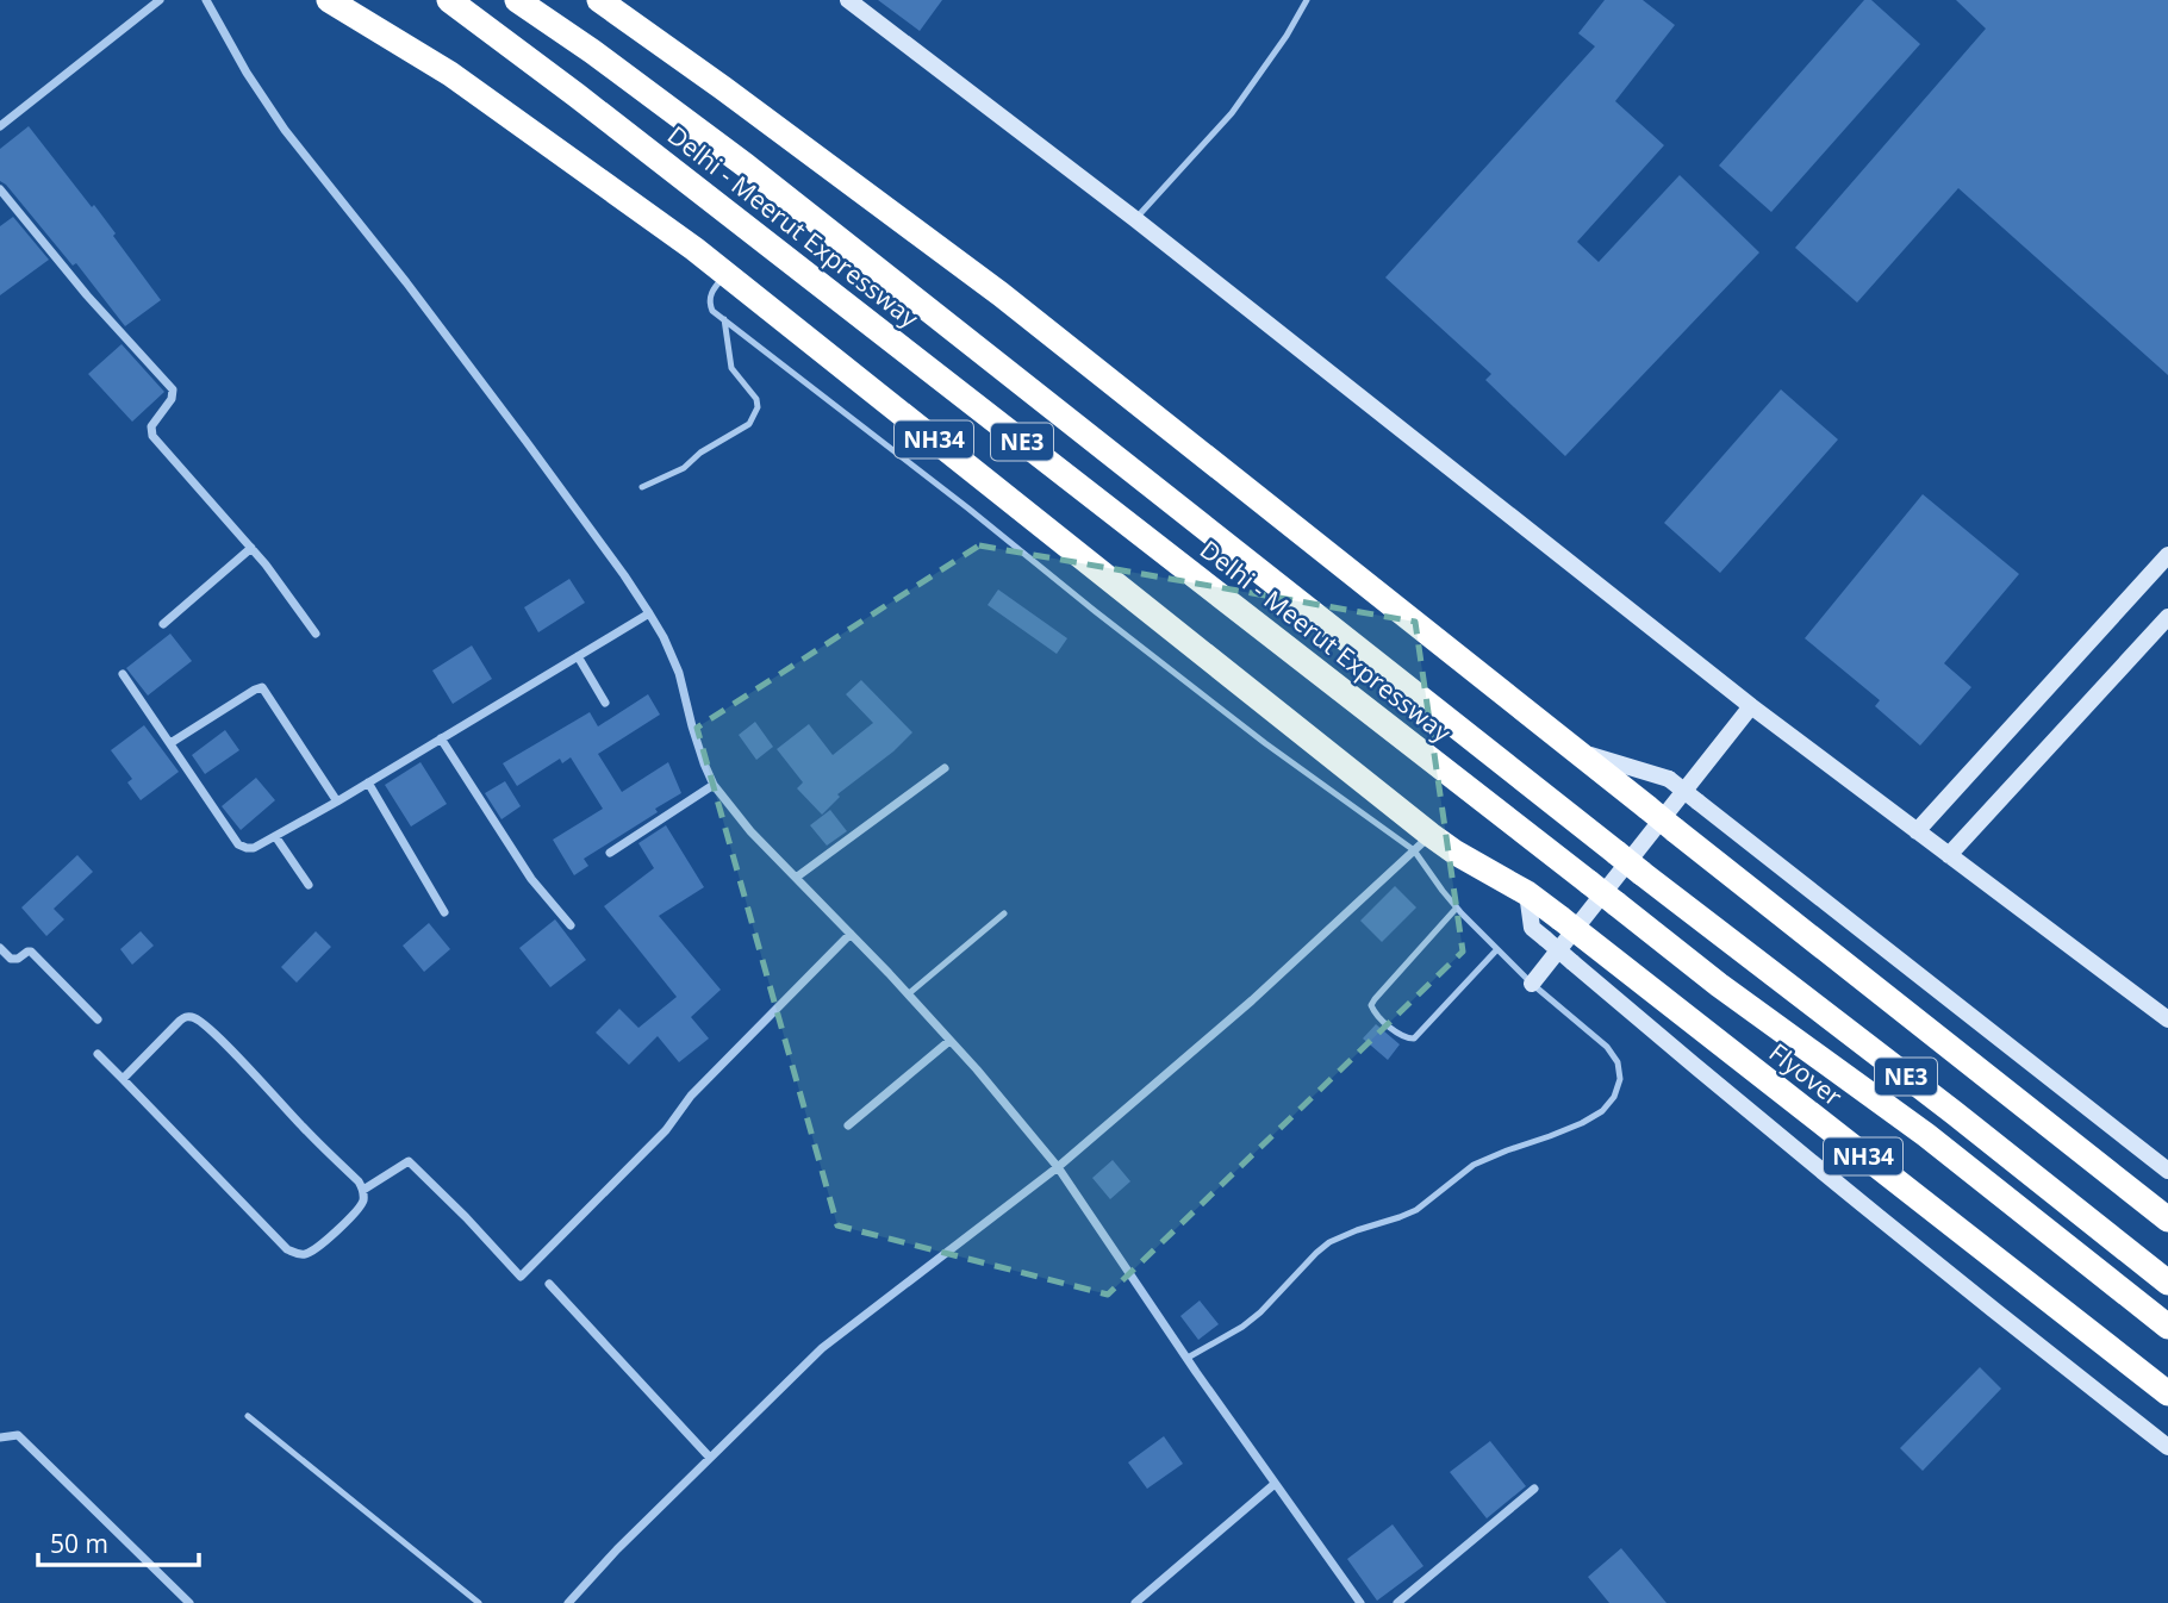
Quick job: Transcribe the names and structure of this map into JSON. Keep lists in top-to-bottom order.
{
  "streets": {
    "highway": [
      "Delhi - Meerut Expressway",
      "NH34",
      "NE3",
      "Flyover"
    ]
  },
  "crossings": [
    ["NH34", "Flyover"]
  ],
  "scale_bar": "50 m"
}
